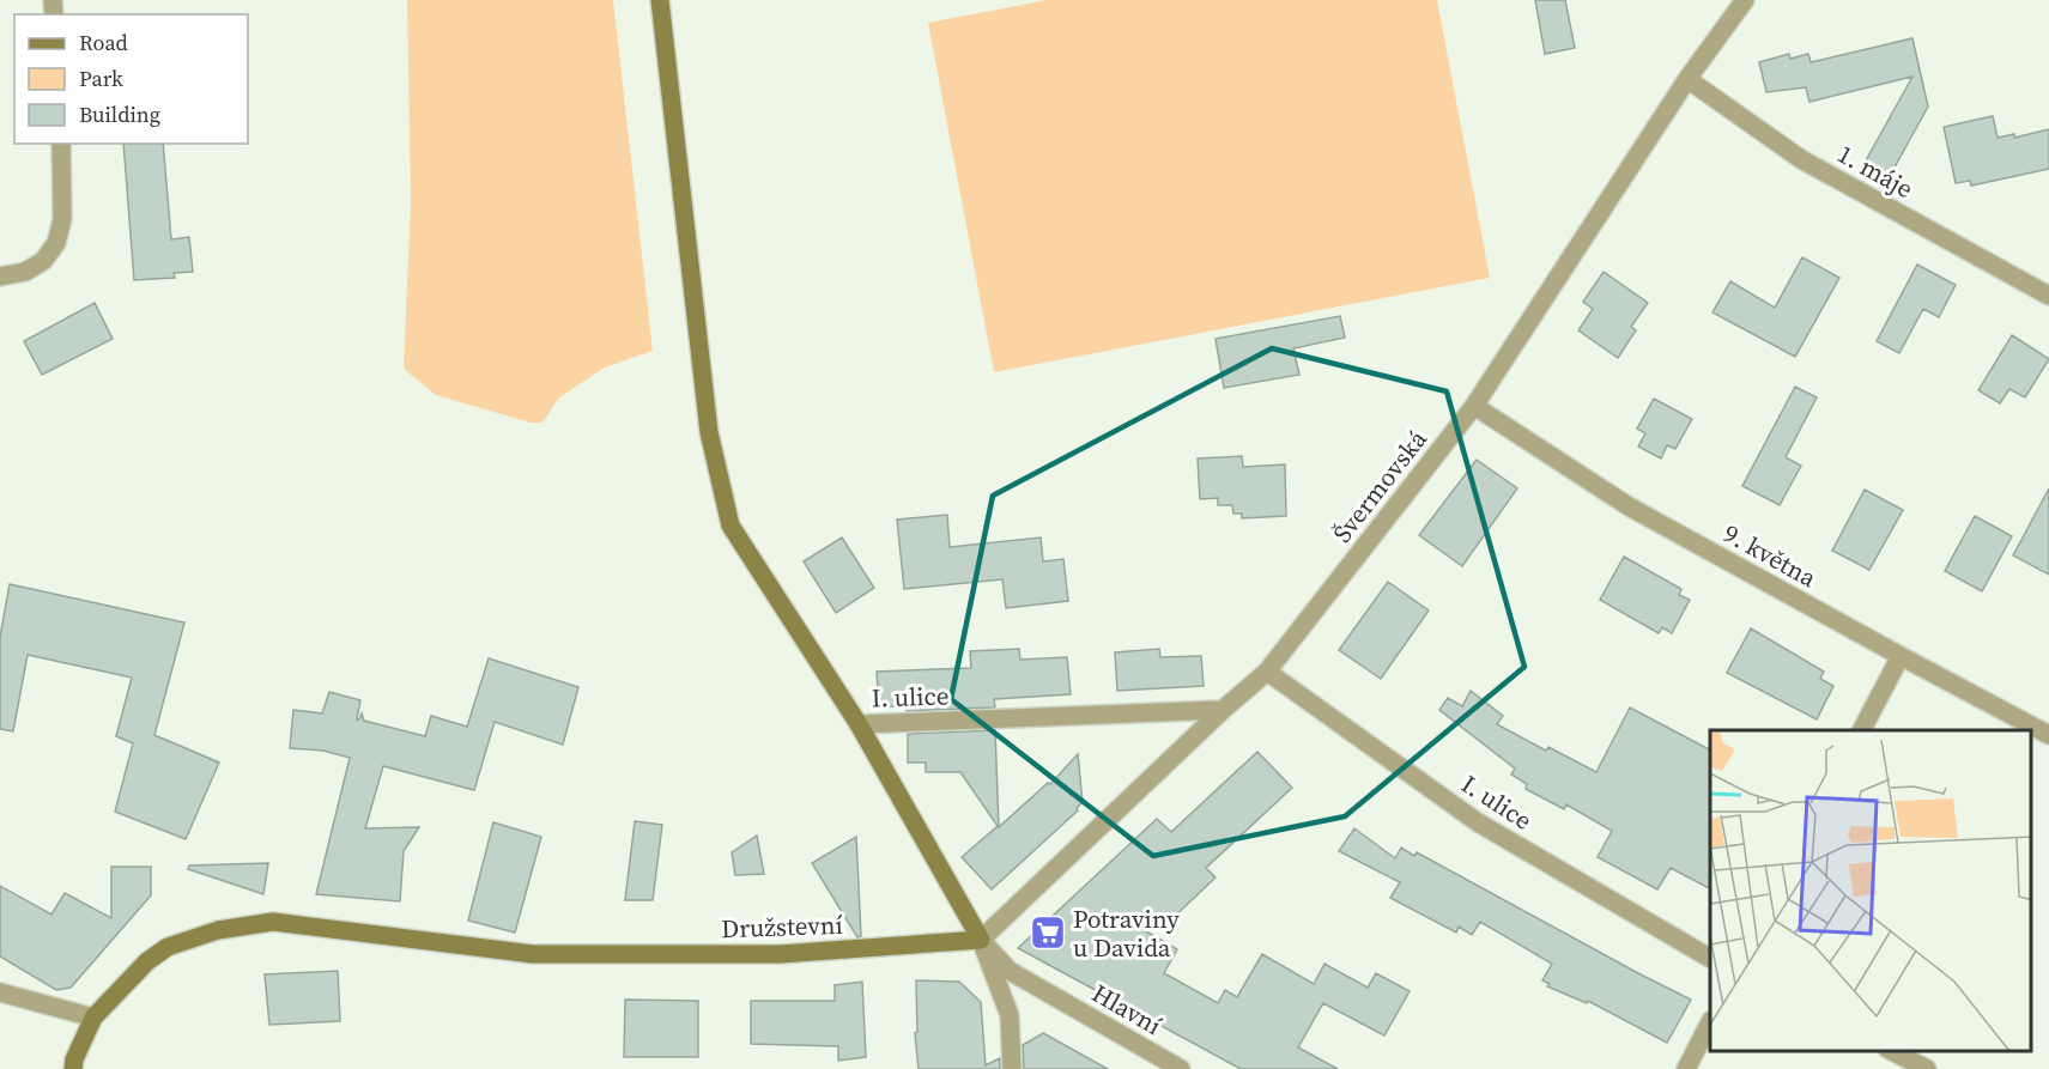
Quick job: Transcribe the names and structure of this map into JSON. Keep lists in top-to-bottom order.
{
  "streets": {
    "main road": ["Družstevní"],
    "street": [
      "1. máje",
      "Švermovská",
      "9. května",
      "I. ulice",
      "Hlavní"
    ]
  },
  "crossings": [
    ["1. máje", "Švermovská"],
    ["Švermovská", "9. května"],
    ["Švermovská", "I. ulice"],
    ["Švermovská", "Družstevní"],
    ["Švermovská", "Hlavní"],
    ["Družstevní", "Hlavní"]
  ],
  "places": {
    "supermarket": ["Potraviny u Davida"]
  },
  "legend": ["Road", "Park", "Building"]
}
